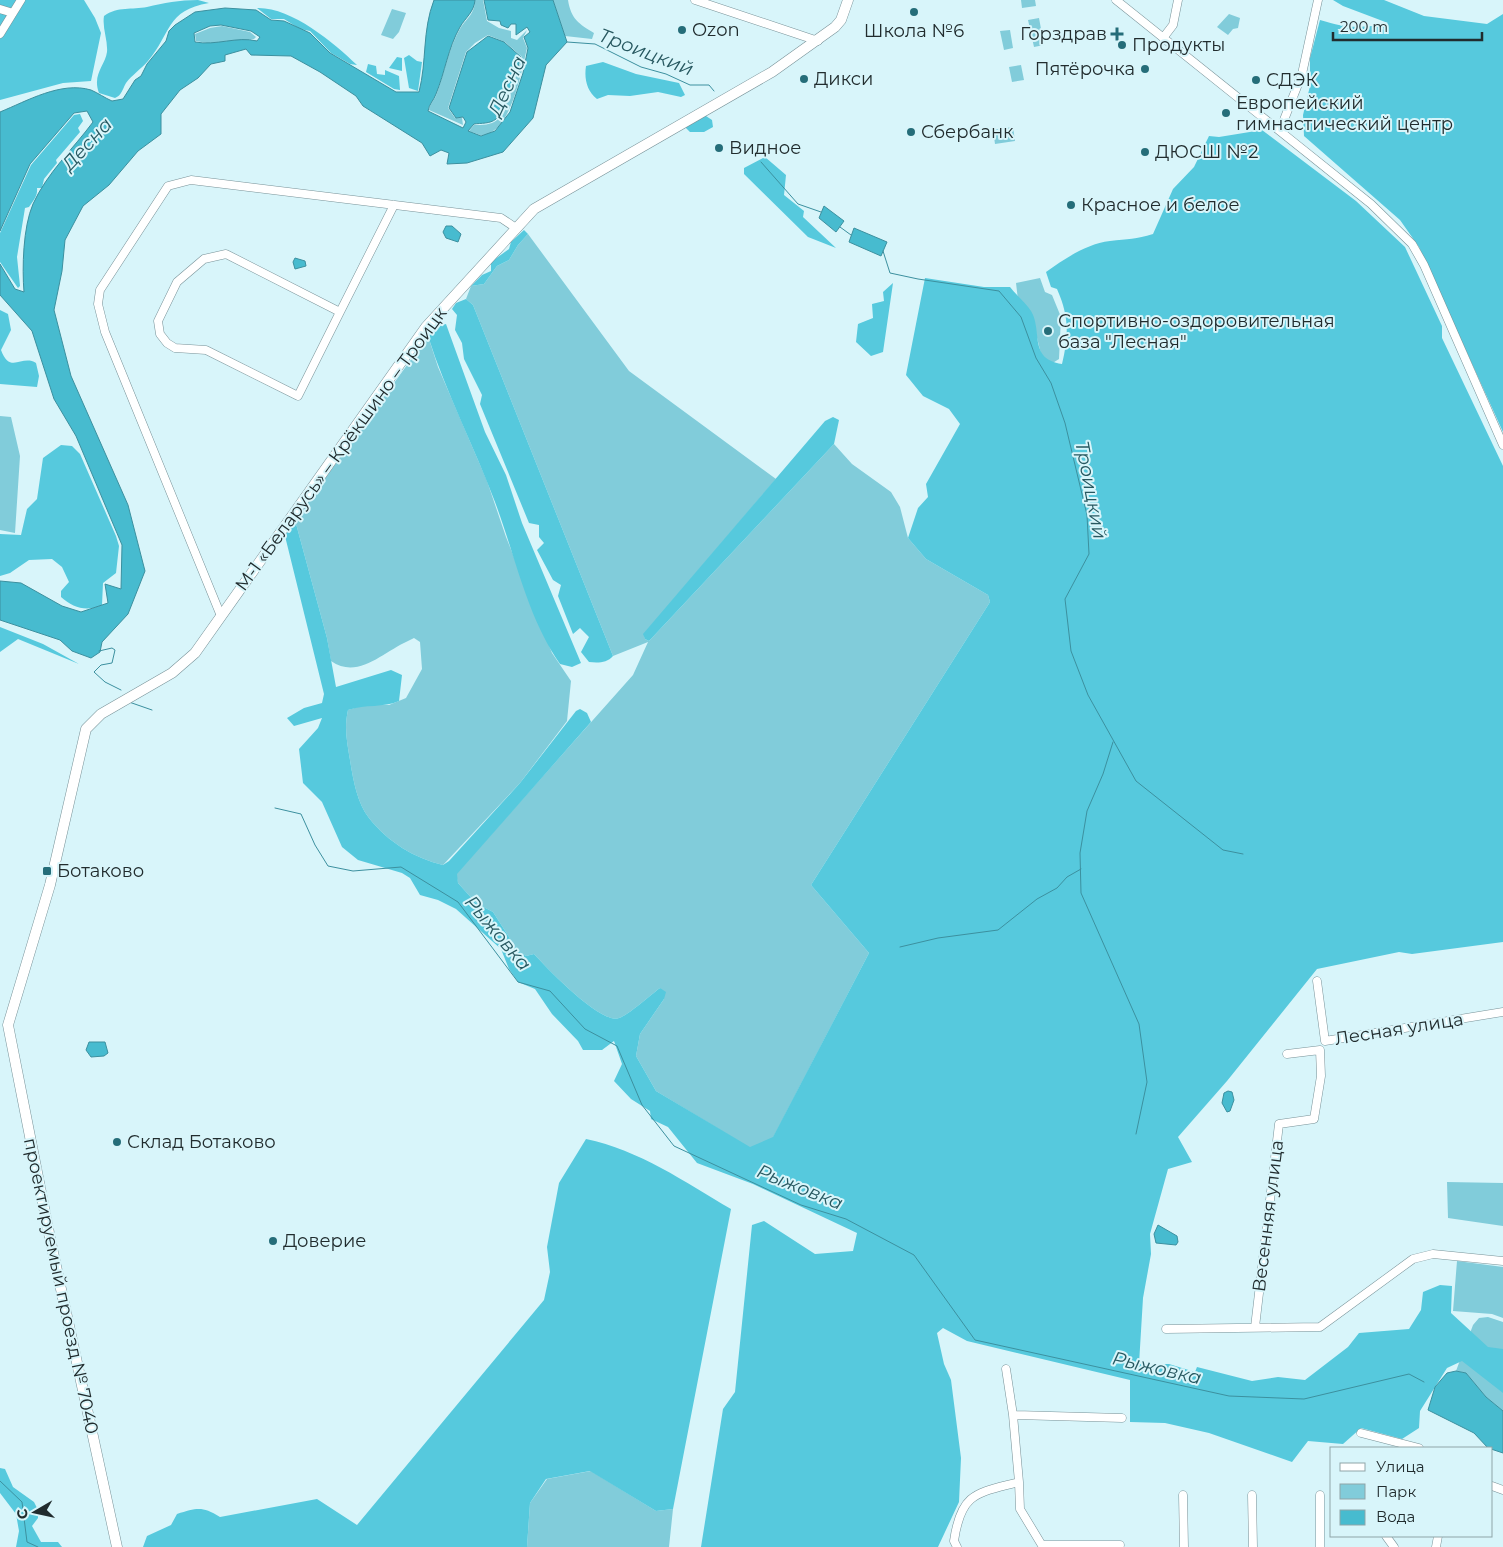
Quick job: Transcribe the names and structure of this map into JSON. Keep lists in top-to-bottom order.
{
  "streets": {
    "main road": ["М-1 «Беларусь» – Крёкшино – Троицк", "проектируемый проезд № 7040"],
    "street": ["Лесная улица", "Весенняя улица"]
  },
  "crossings": [
    ["М-1 «Беларусь» – Крёкшино – Троицк", "проектируемый проезд № 7040"]
  ],
  "water": ["Троицкий", "Десна", "Рыжовка"],
  "places": {
    "other": [
      "Школа №6",
      "Ozon",
      "Продукты",
      "Пятёрочка",
      "Дикси",
      "СДЭК",
      "Европейский гимнастический центр",
      "Сбербанк",
      "Видное",
      "ДЮСШ №2",
      "Красное и белое",
      "Спортивно-оздоровительная база \"Лесная\"",
      "Склад Ботаково",
      "Доверие"
    ],
    "health": ["Горздрав"],
    "transit": ["Ботаково"]
  },
  "legend": ["Улица", "Парк", "Вода"],
  "scale_bar": "200 m",
  "north": "left"
}
